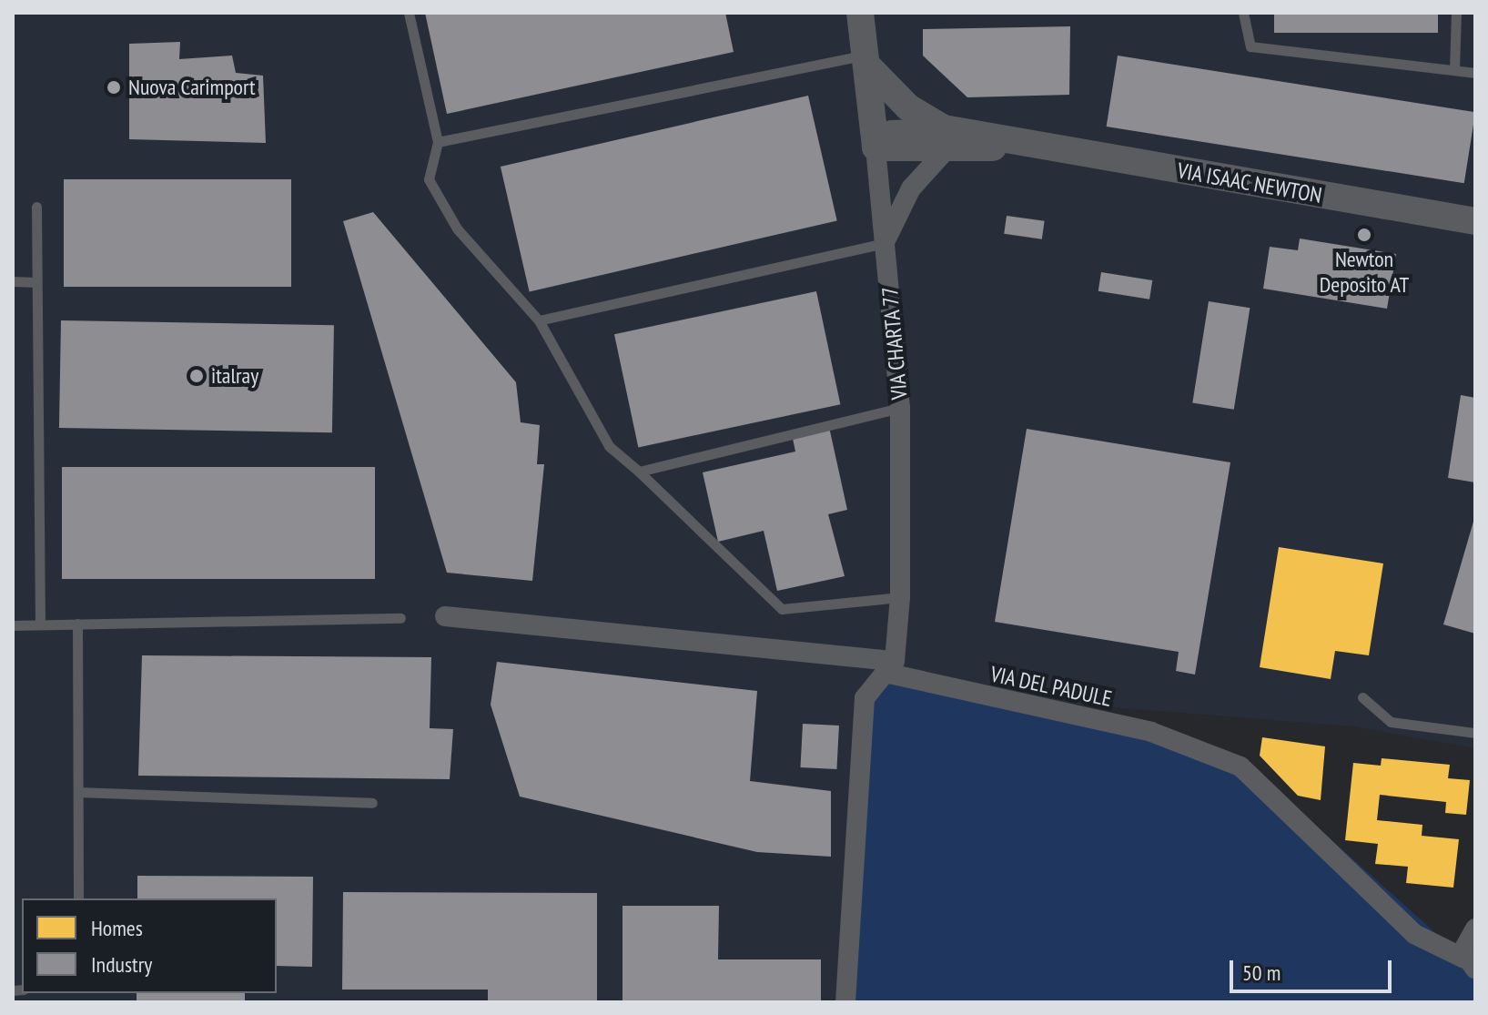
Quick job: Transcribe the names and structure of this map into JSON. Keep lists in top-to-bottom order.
{
  "streets": {
    "street": ["VIA ISAAC NEWTON", "VIA CHARTA 77", "VIA DEL PADULE"]
  },
  "crossings": [
    ["VIA ISAAC NEWTON", "VIA CHARTA 77"],
    ["VIA CHARTA 77", "VIA DEL PADULE"]
  ],
  "places": ["Nuova Carimport", "Newton Deposito AT", "italray"],
  "legend": ["Homes", "Industry"],
  "scale_bar": "50 m"
}
